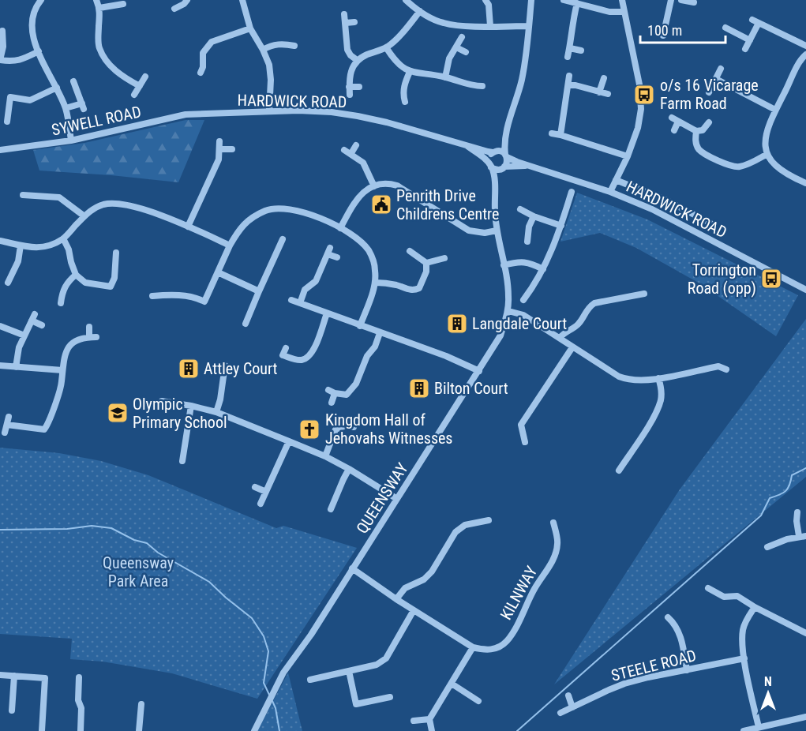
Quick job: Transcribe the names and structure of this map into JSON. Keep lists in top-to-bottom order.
{
  "streets": {
    "street": [
      "HARDWICK ROAD",
      "SYWELL ROAD",
      "QUEENSWAY",
      "KILNWAY",
      "STEELE ROAD"
    ]
  },
  "crossings": [
    ["HARDWICK ROAD", "SYWELL ROAD"],
    ["HARDWICK ROAD", "QUEENSWAY"],
    ["QUEENSWAY", "KILNWAY"]
  ],
  "parks": ["Queensway Park Area"],
  "places": {
    "bus stop": ["o/s 16 Vicarage Farm Road", "Torrington Road (opp)"],
    "public building": ["Penrith Drive Childrens Centre"],
    "building": ["Langdale Court", "Attley Court", "Bilton Court"],
    "school or university": ["Olympic Primary School"],
    "church": ["Kingdom Hall of Jehovahs Witnesses"]
  },
  "scale_bar": "100 m",
  "north": "top"
}
